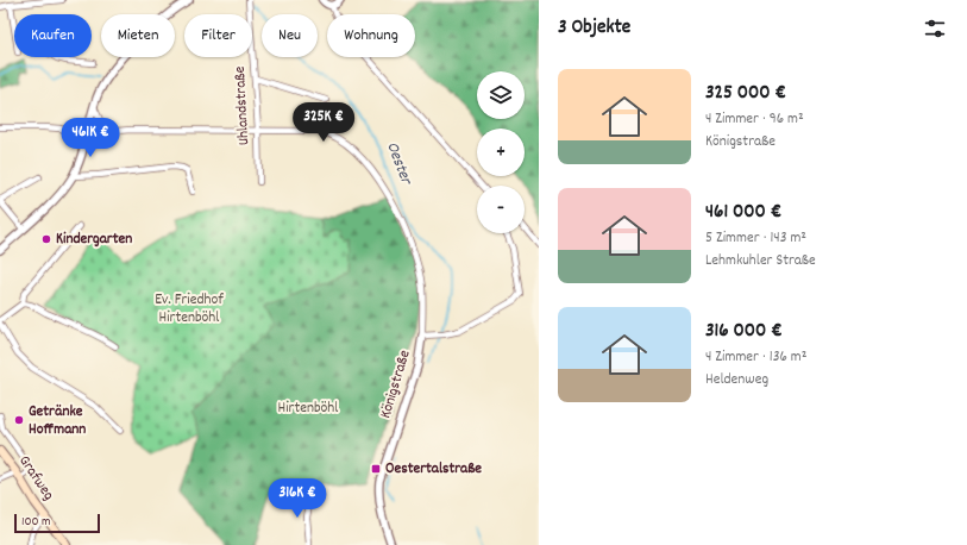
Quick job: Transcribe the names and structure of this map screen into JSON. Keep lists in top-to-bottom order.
{
  "streets": {
    "main road": ["Grafweg"],
    "street": ["Uhlandstraße", "Königstraße"]
  },
  "crossings": [
    ["Uhlandstraße", "Königstraße"]
  ],
  "water": ["Oester"],
  "parks": ["Ev. Friedhof Hirtenböhl", "Hirtenböhl"],
  "places": {
    "other": ["Kindergarten", "Getränke Hoffmann"],
    "transit": ["Oestertalstraße"]
  },
  "scale_bar": "100 m",
  "page": {
    "heading": "3 Objekte",
    "chip": [
      "Kaufen",
      "Mieten",
      "Filter",
      "Neu",
      "Wohnung"
    ],
    "list": [
      {
        "name": "325 000 €",
        "note": "4 Zimmer · 96 m² · Königstraße"
      },
      {
        "name": "461 000 €",
        "note": "5 Zimmer · 143 m² · Lehmkuhler Straße"
      },
      {
        "name": "316 000 €",
        "note": "4 Zimmer · 136 m² · Heldenweg"
      }
    ],
    "map_buttons": ["+", "−"],
    "price": ["325K €", "461K €", "316K €"],
    "scale": "100 m"
  }
}
